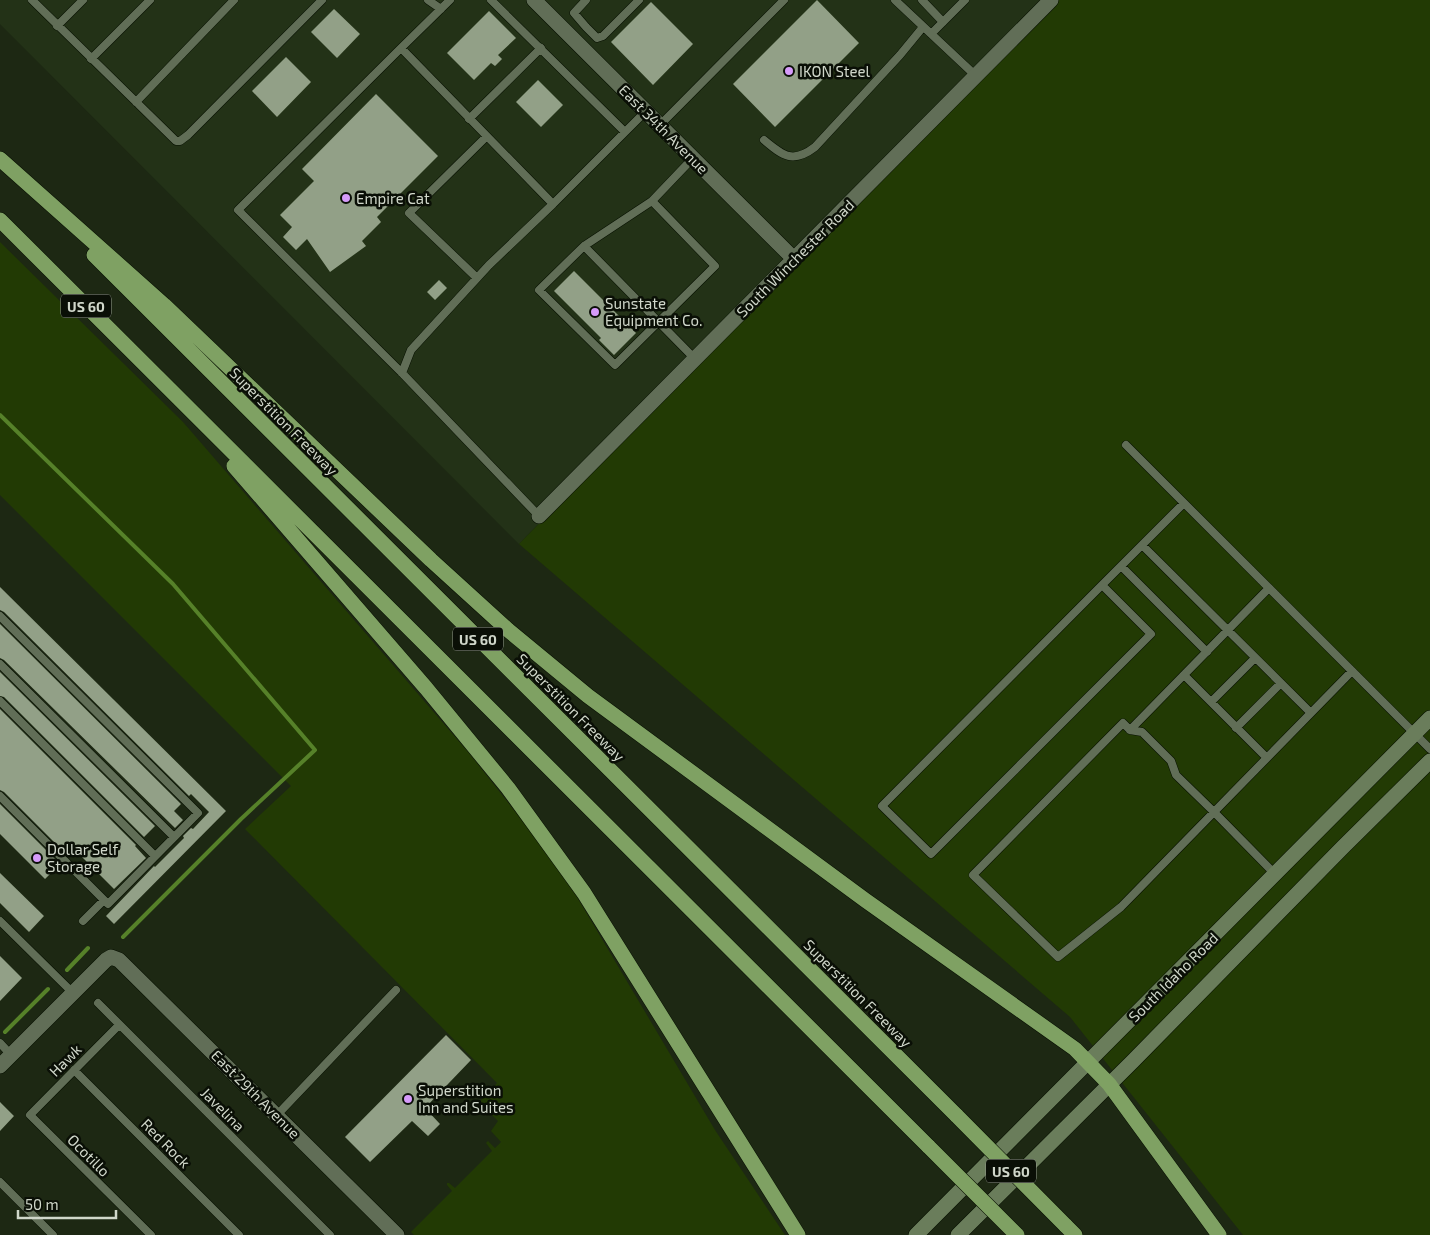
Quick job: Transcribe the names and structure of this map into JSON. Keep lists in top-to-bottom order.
{
  "streets": {
    "highway": ["US 60", "Superstition Freeway"],
    "main road": ["South Idaho Road"],
    "street": ["East 34th Avenue", "South Winchester Road", "East 29th Avenue"],
    "lane": [
      "Hawk",
      "Javelina",
      "Red Rock",
      "Ocotillo"
    ]
  },
  "crossings": [
    ["East 34th Avenue", "South Winchester Road"],
    ["Hawk", "Javelina"],
    ["Hawk", "Red Rock"],
    ["Hawk", "Ocotillo"]
  ],
  "places": [
    "IKON Steel",
    "Empire Cat",
    "Sunstate Equipment Co.",
    "Dollar Self Storage",
    "Superstition Inn and Suites"
  ],
  "scale_bar": "50 m"
}
